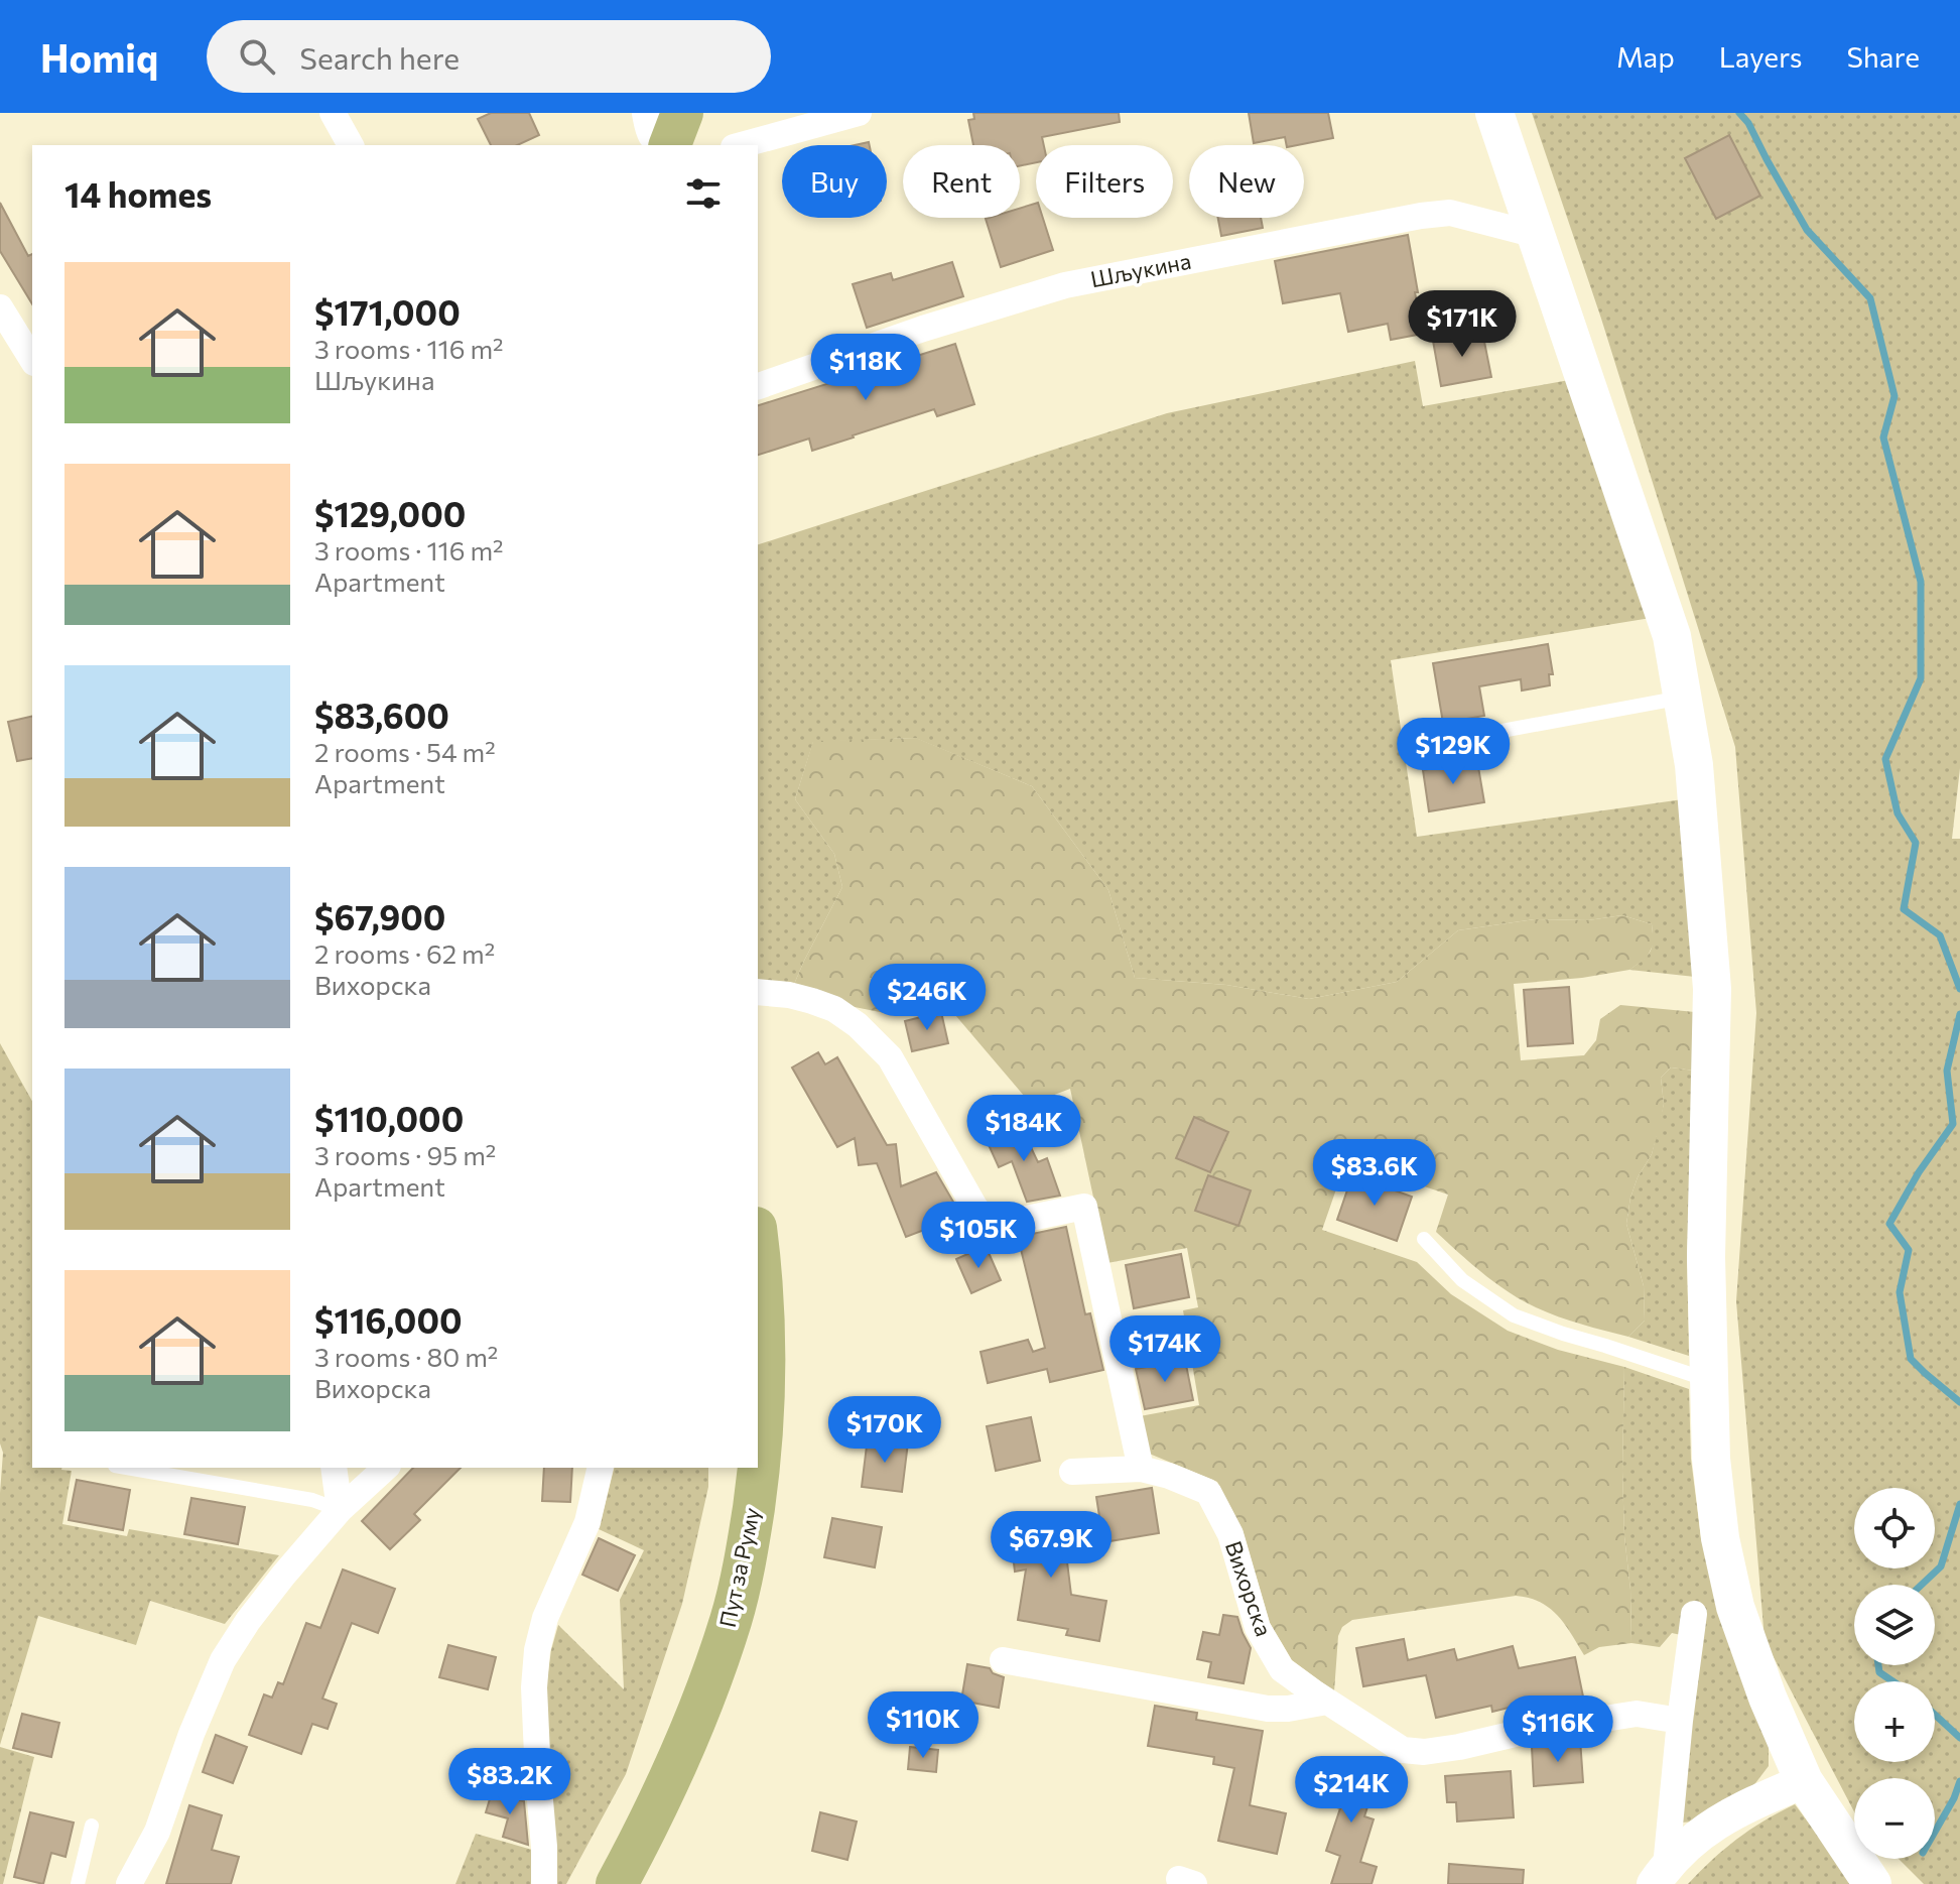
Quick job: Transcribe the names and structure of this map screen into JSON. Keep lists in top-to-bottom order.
{
  "streets": {
    "main road": ["Пут за Руму"],
    "street": ["Шљукина", "Вихорска"]
  },
  "page": {
    "header": "Homiq",
    "search": "Search here",
    "nav": ["Map", "Layers", "Share"],
    "chip": [
      "Buy",
      "Rent",
      "Filters",
      "New"
    ],
    "heading": "14 homes",
    "list": [
      {
        "name": "$171,000",
        "note": "3 rooms · 116 m² · Шљукина"
      },
      {
        "name": "$129,000",
        "note": "3 rooms · 116 m² · Apartment"
      },
      {
        "name": "$83,600",
        "note": "2 rooms · 54 m² · Apartment"
      },
      {
        "name": "$67,900",
        "note": "2 rooms · 62 m² · Вихорска"
      },
      {
        "name": "$110,000",
        "note": "3 rooms · 95 m² · Apartment"
      },
      {
        "name": "$116,000",
        "note": "3 rooms · 80 m² · Вихорска"
      }
    ],
    "price": [
      "$171K",
      "$118K",
      "$129K",
      "$246K",
      "$184K",
      "$83.6K",
      "$105K",
      "$174K",
      "$170K",
      "$67.9K",
      "$110K",
      "$116K",
      "$83.2K",
      "$214K"
    ],
    "map_buttons": ["+", "−"]
  }
}
